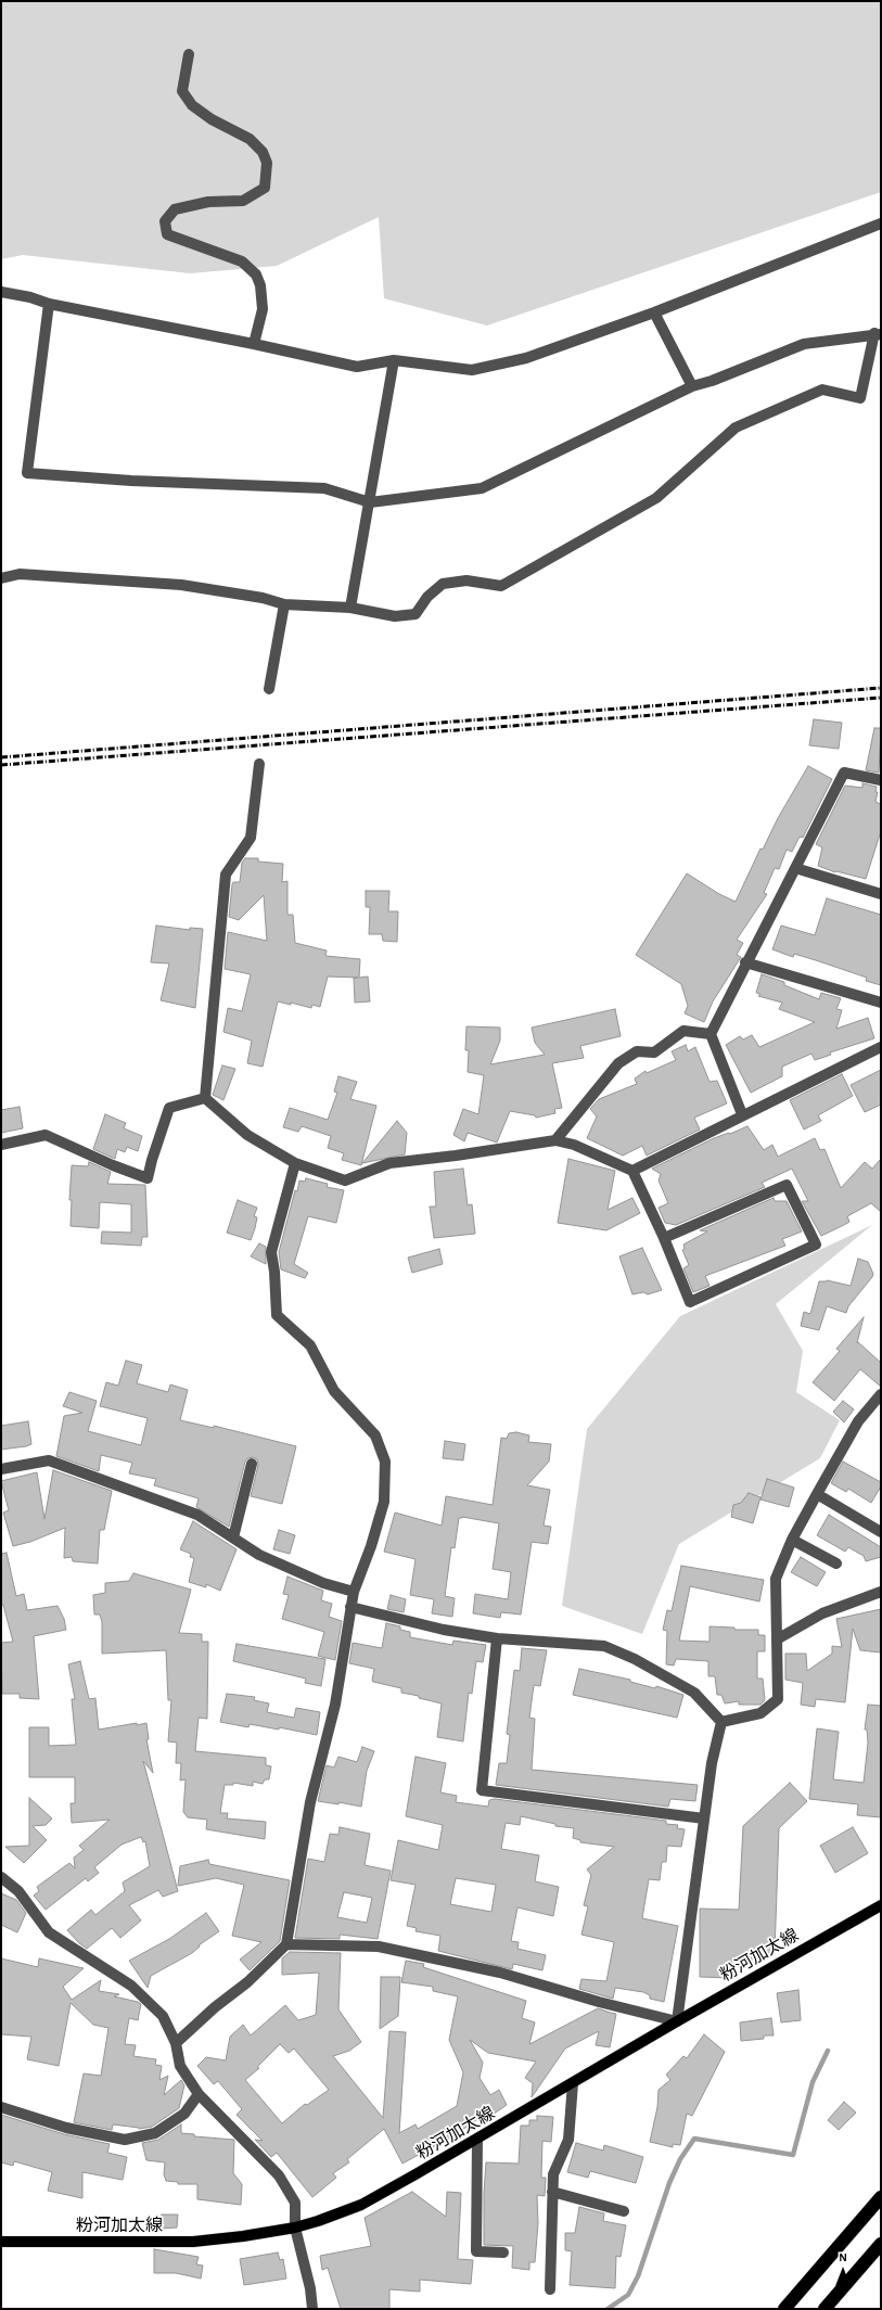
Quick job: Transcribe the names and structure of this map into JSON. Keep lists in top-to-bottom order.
{
  "streets": {
    "main road": ["粉河加太線"]
  },
  "north": "top"
}
